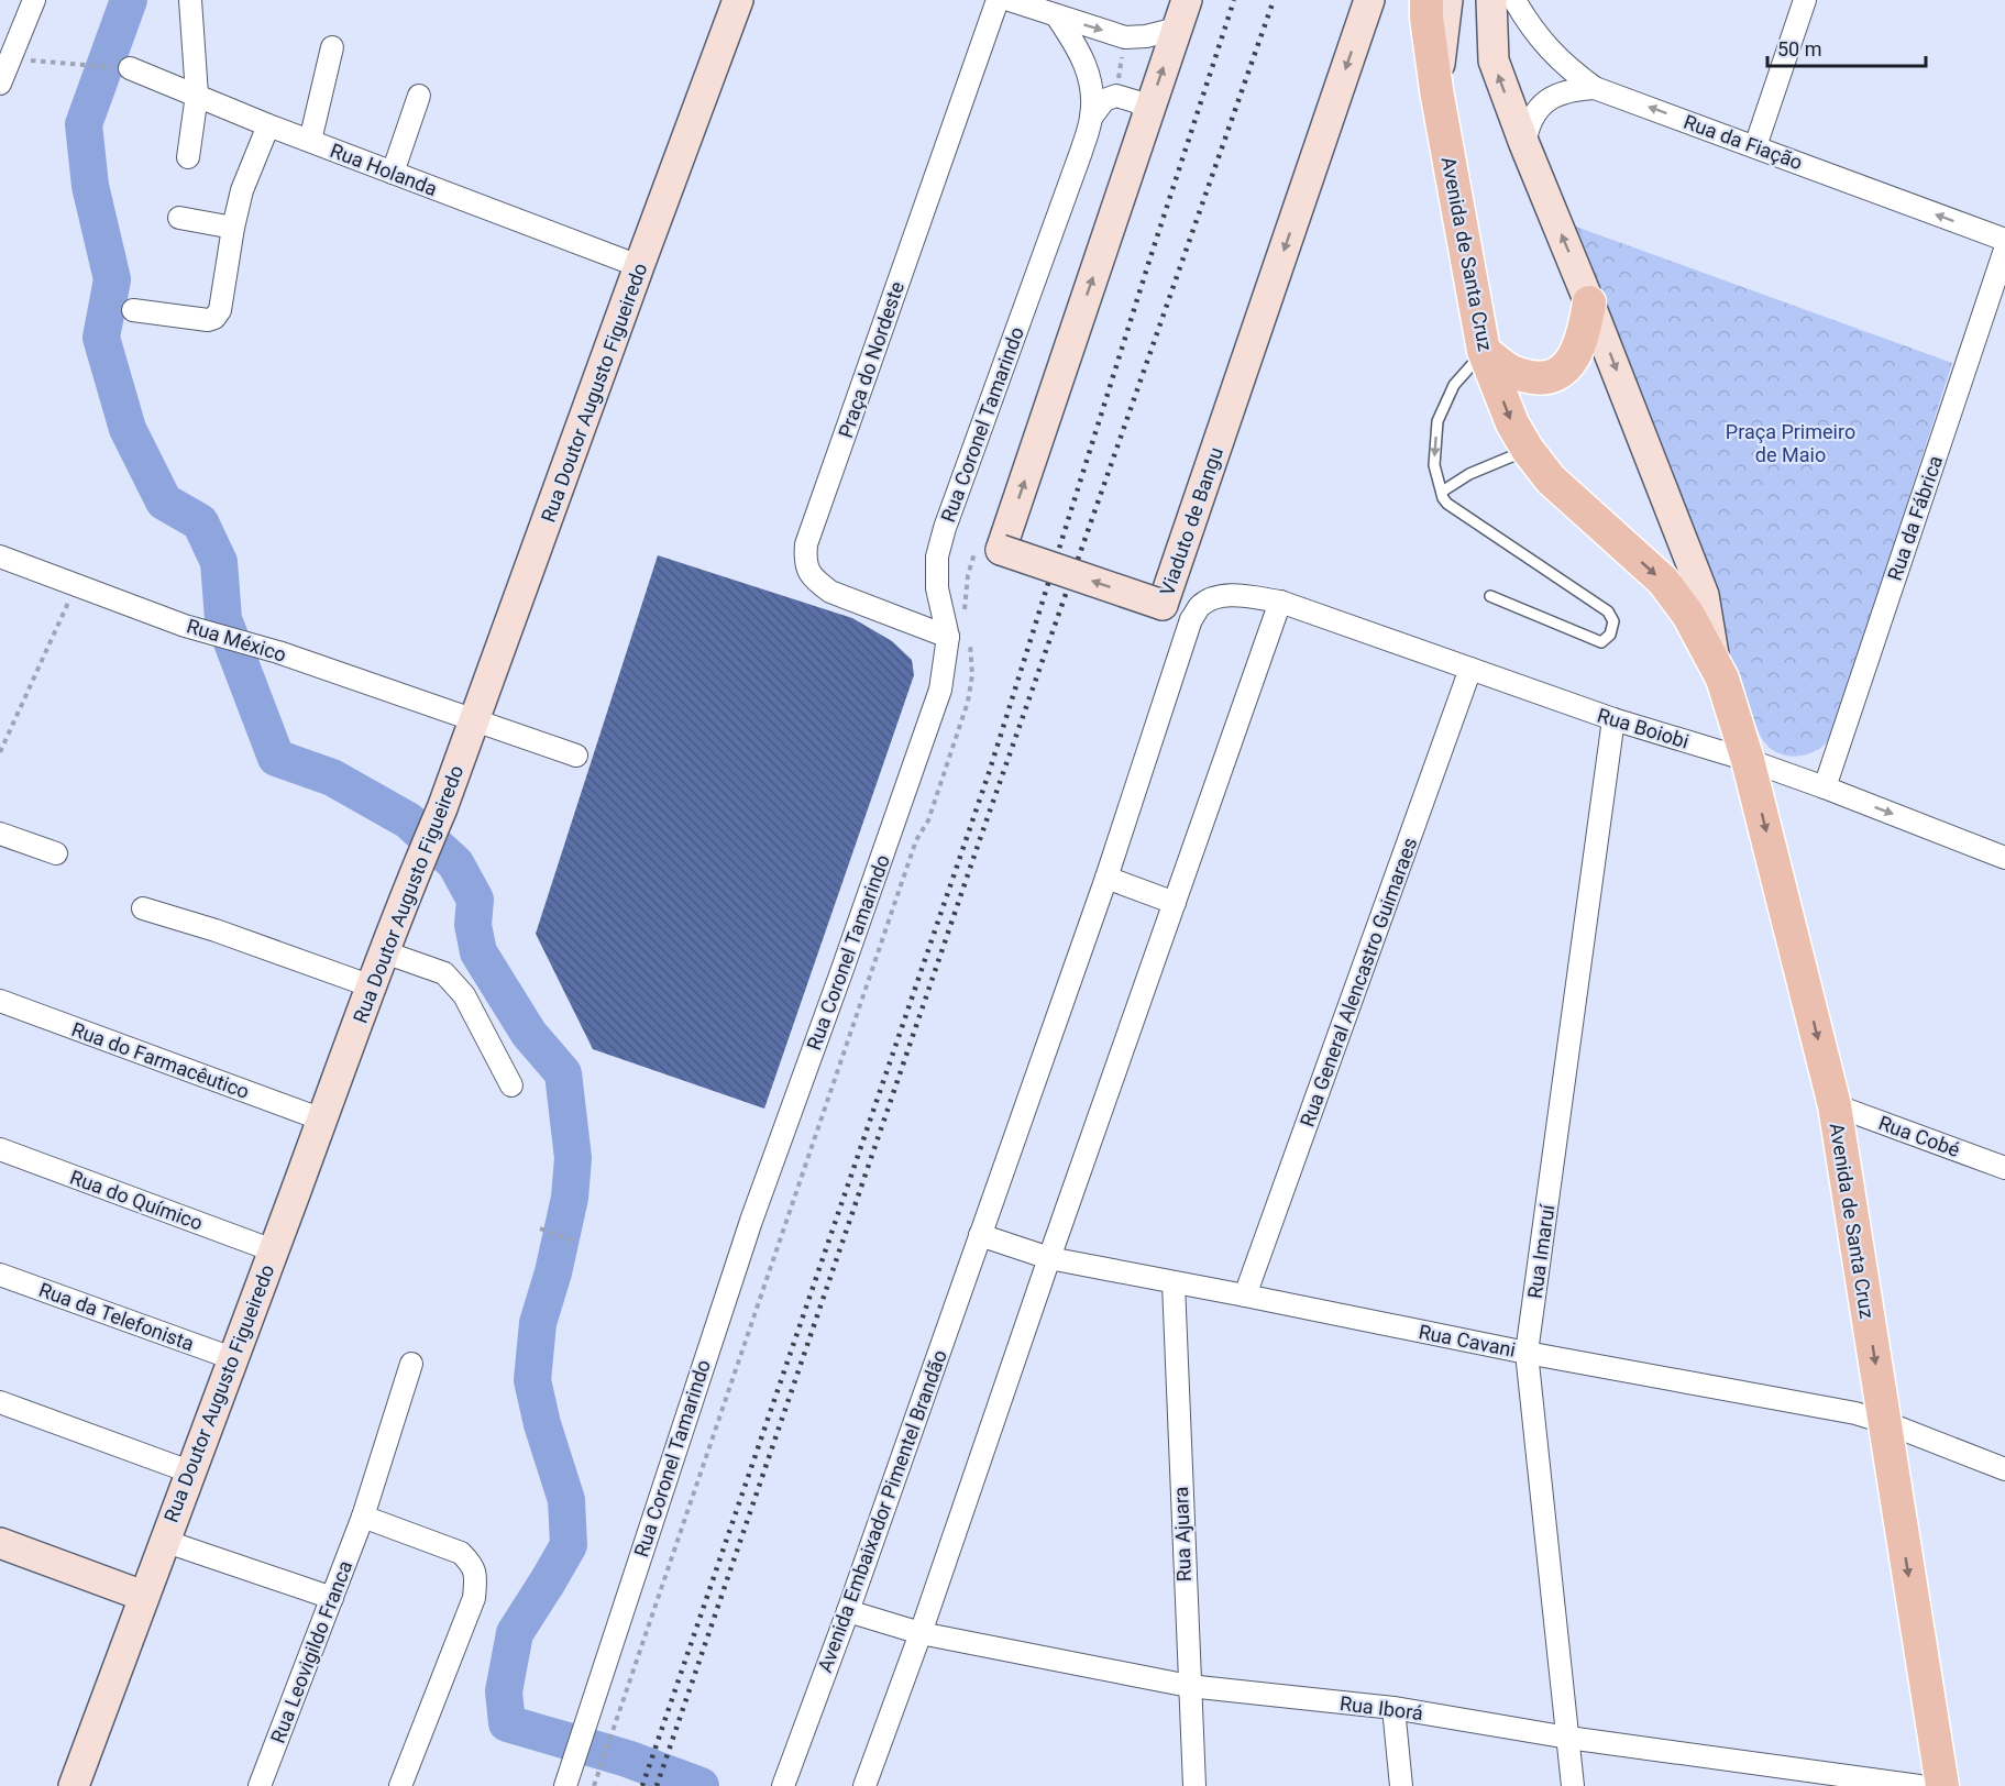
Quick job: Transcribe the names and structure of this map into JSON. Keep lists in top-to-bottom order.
{
  "streets": {
    "main road": ["Avenida de Santa Cruz"],
    "street": [
      "Rua da Fiação",
      "Rua Holanda",
      "Praça do Nordeste",
      "Rua Doutor Augusto Figueiredo",
      "Rua Coronel Tamarindo",
      "Rua da Fábrica",
      "Viaduto de Bangu",
      "Rua México",
      "Rua Boiobi",
      "Rua General Alencastro Guimaraes",
      "Rua do Farmacêutico",
      "Rua Cobé",
      "Rua do Químico",
      "Rua Imaruí",
      "Rua da Telefonista",
      "Rua Cavani",
      "Avenida Embaixador Pimentel Brandão",
      "Rua Ajuara",
      "Rua Leovigildo Franca",
      "Rua Iborá"
    ]
  },
  "crossings": [
    ["Rua Holanda", "Rua Doutor Augusto Figueiredo"],
    ["Avenida de Santa Cruz", "Rua Boiobi"],
    ["Avenida de Santa Cruz", "Rua Cobé"],
    ["Avenida de Santa Cruz", "Rua Cavani"],
    ["Praça do Nordeste", "Rua Coronel Tamarindo"],
    ["Rua Doutor Augusto Figueiredo", "Rua México"],
    ["Rua Doutor Augusto Figueiredo", "Rua do Farmacêutico"],
    ["Rua Doutor Augusto Figueiredo", "Rua do Químico"],
    ["Rua Doutor Augusto Figueiredo", "Rua da Telefonista"],
    ["Rua da Fábrica", "Rua Boiobi"],
    ["Rua Boiobi", "Rua General Alencastro Guimaraes"],
    ["Rua Boiobi", "Rua Imaruí"],
    ["Rua Boiobi", "Avenida Embaixador Pimentel Brandão"],
    ["Rua General Alencastro Guimaraes", "Rua Cavani"],
    ["Rua Imaruí", "Rua Cavani"],
    ["Rua Imaruí", "Rua Iborá"],
    ["Rua Cavani", "Rua Ajuara"],
    ["Avenida Embaixador Pimentel Brandão", "Rua Iborá"],
    ["Rua Ajuara", "Rua Iborá"]
  ],
  "one_way": ["Rua da Fiação"],
  "parks": ["Praça Primeiro de Maio"],
  "scale_bar": "50 m"
}
